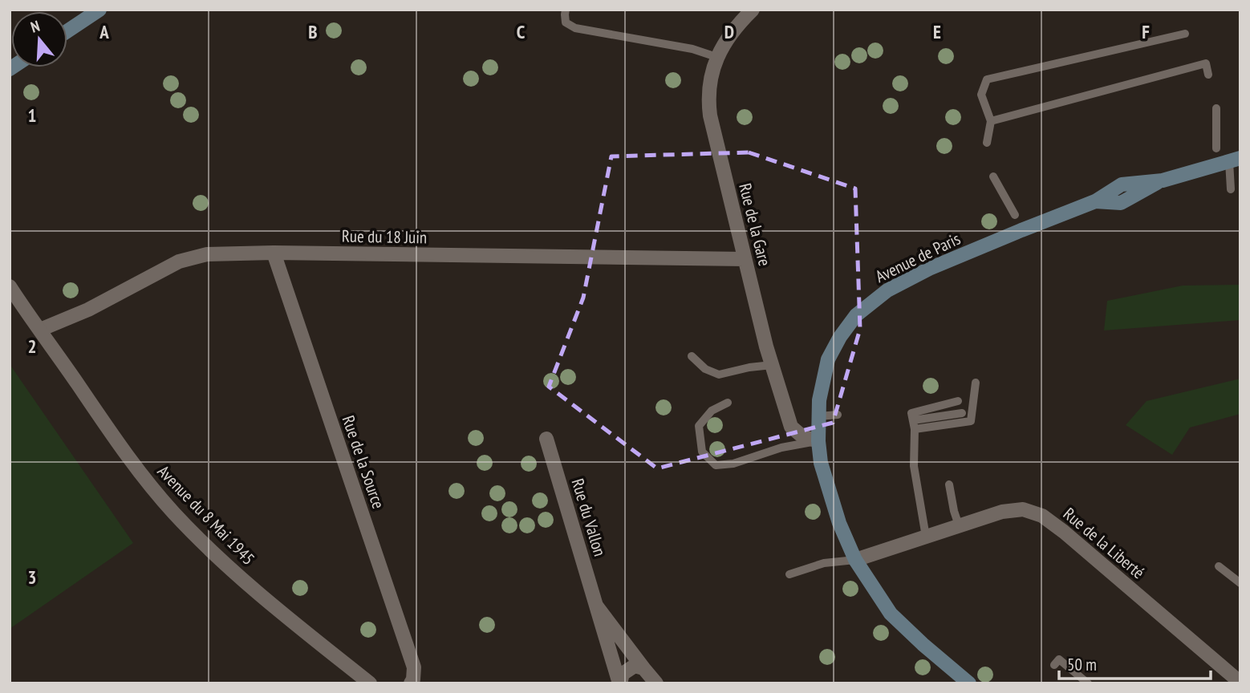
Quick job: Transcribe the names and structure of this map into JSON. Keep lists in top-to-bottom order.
{
  "streets": {
    "main road": ["Avenue de Paris"],
    "street": [
      "Rue de la Gare",
      "Rue du 18 Juin",
      "Rue de la Source",
      "Avenue du 8 Mai 1945",
      "Rue du Vallon",
      "Rue de la Liberté"
    ]
  },
  "crossings": [
    ["Rue de la Gare", "Rue du 18 Juin"],
    ["Rue de la Gare", "Avenue de Paris"],
    ["Rue du 18 Juin", "Rue de la Source"],
    ["Rue du 18 Juin", "Avenue du 8 Mai 1945"],
    ["Avenue de Paris", "Rue de la Liberté"]
  ],
  "scale_bar": "50 m",
  "north": "top",
  "grid": {
    "columns": [
      "A",
      "B",
      "C",
      "D",
      "E",
      "F"
    ],
    "rows": ["1", "2", "3"]
  }
}
